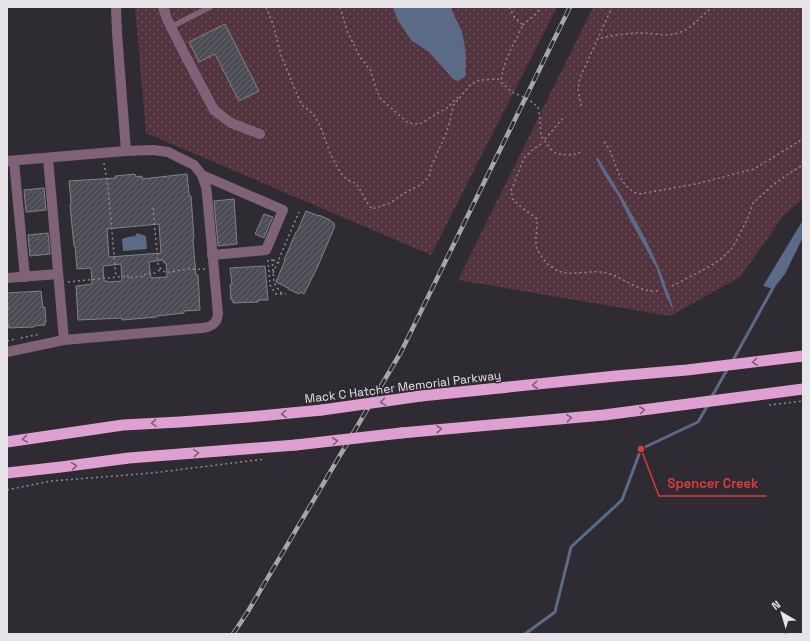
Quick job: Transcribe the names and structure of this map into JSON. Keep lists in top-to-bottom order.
{
  "streets": {
    "highway": ["Mack C Hatcher Memorial Parkway"]
  },
  "places": ["Spencer Creek"],
  "north": "top left"
}
